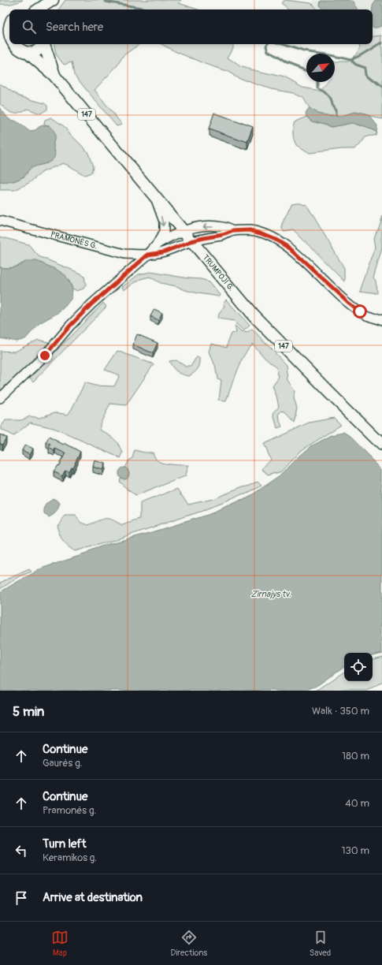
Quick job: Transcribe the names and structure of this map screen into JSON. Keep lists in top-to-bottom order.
{
  "streets": {
    "main road": ["147", "TRUMPOJI G."],
    "street": ["PRAMONĖS G."]
  },
  "crossings": [
    ["PRAMONĖS G.", "TRUMPOJI G."]
  ],
  "water": ["Zirnajys tv."],
  "north": "top right",
  "page": {
    "search": "Search here",
    "heading": ["5 min", "Walk · 350 m"],
    "list": [
      ["Continue", "Gaurės g.", "180 m"],
      ["Continue", "Pramonės g.", "40 m"],
      ["Turn left", "Keramikos g.", "130 m"],
      "Arrive at destination"
    ],
    "nav": ["Map", "Directions", "Saved"]
  }
}
